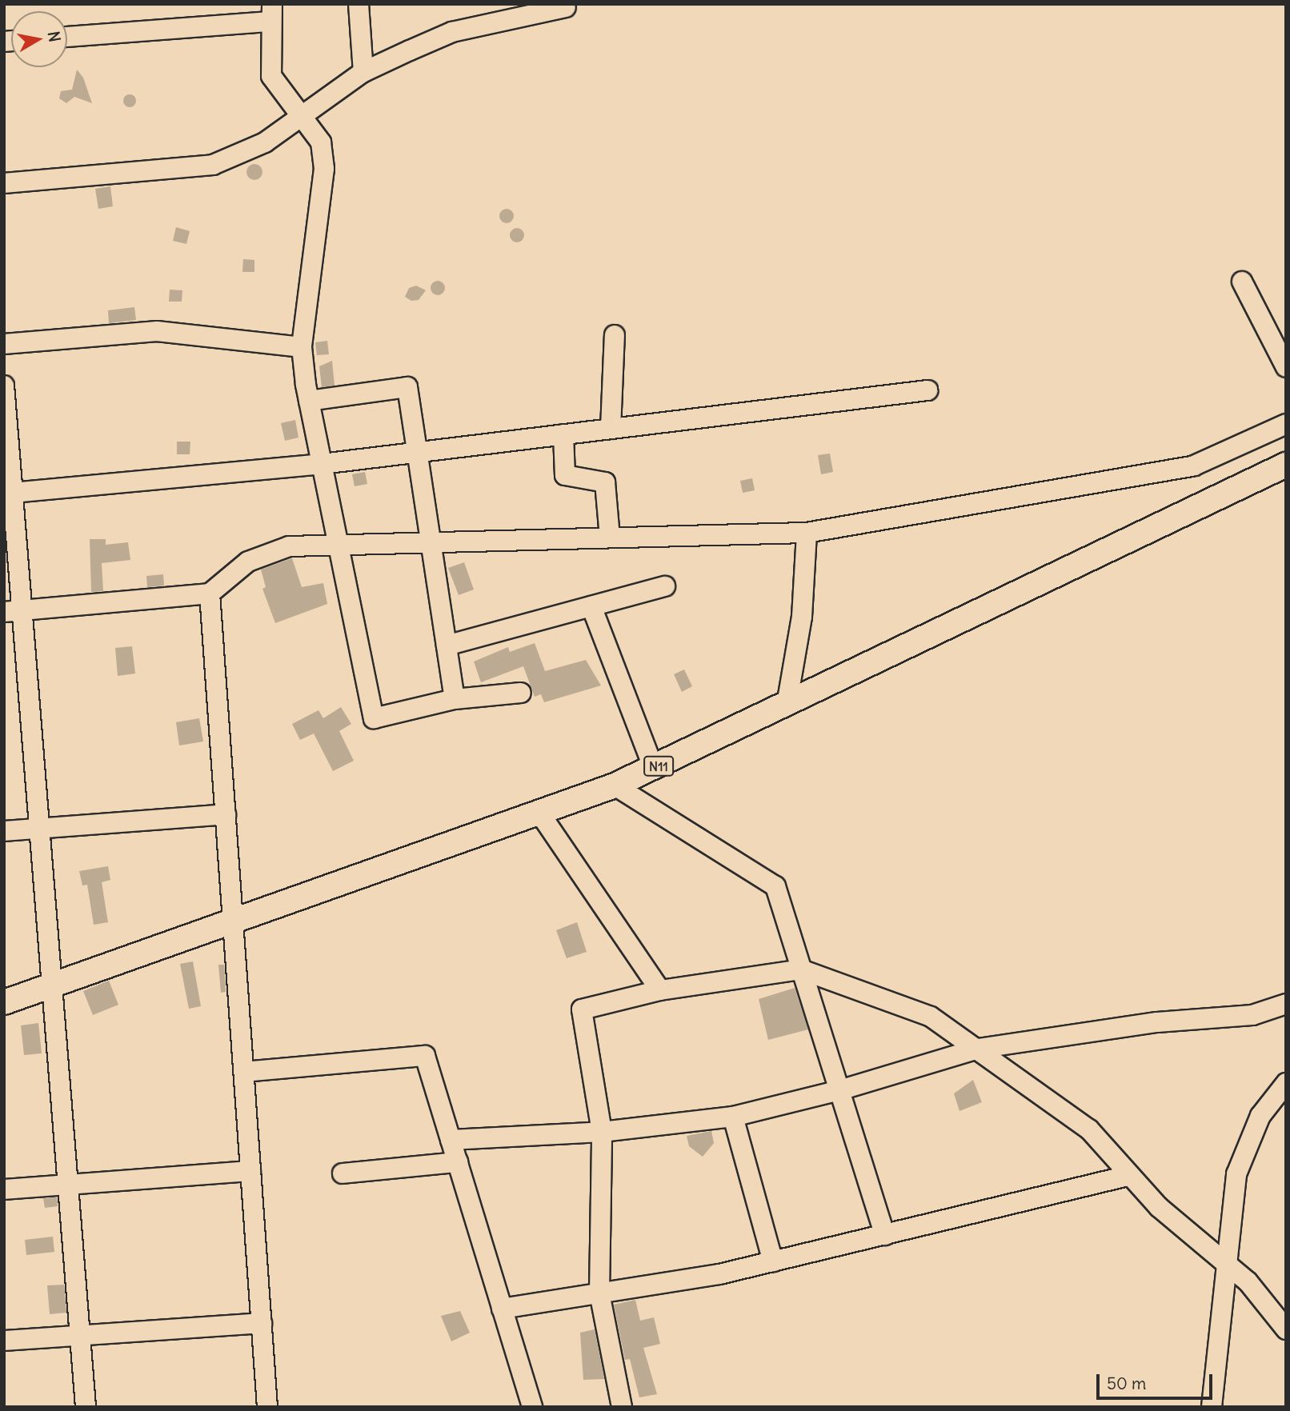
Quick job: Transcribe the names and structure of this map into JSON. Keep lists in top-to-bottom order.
{
  "streets": {
    "main road": ["N11"]
  },
  "scale_bar": "50 m",
  "north": "right"
}
